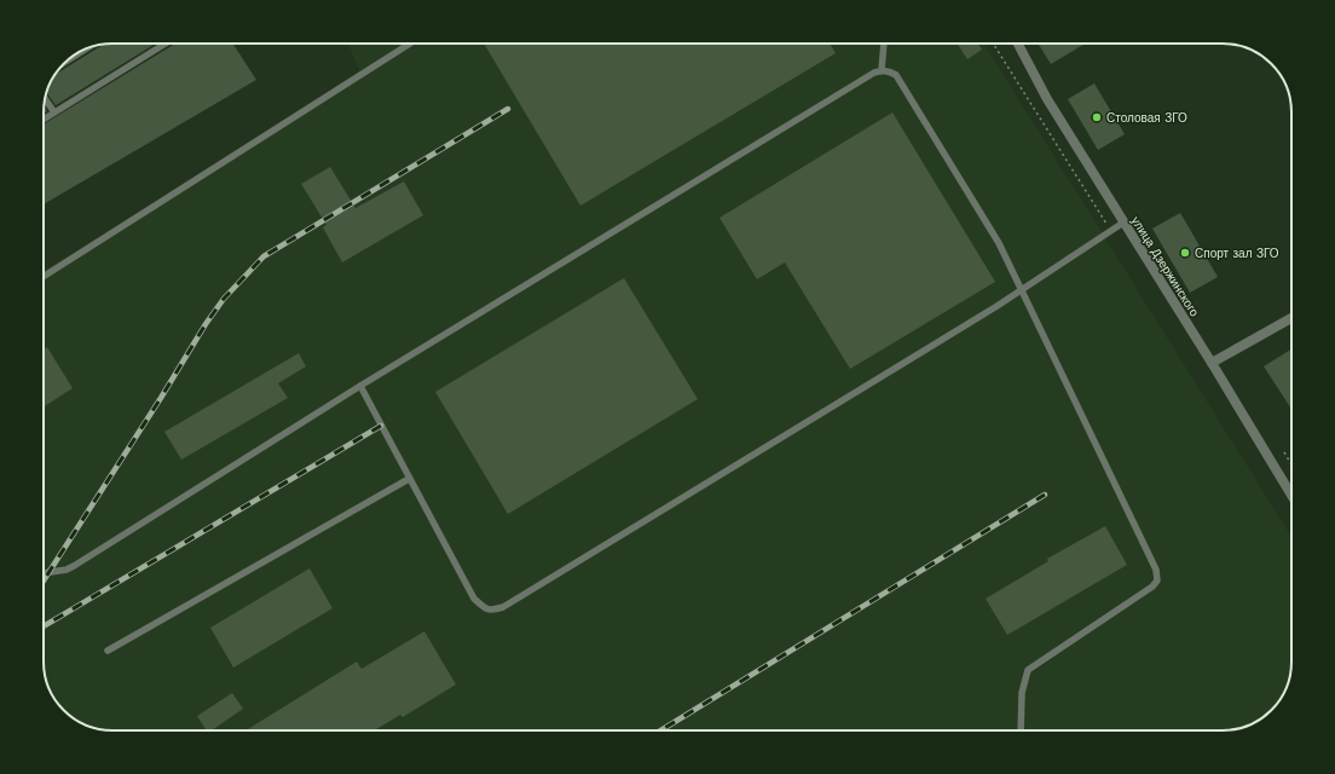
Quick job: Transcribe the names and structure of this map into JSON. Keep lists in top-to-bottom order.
{
  "streets": {
    "street": ["улица Дзержинского"]
  },
  "places": ["Столовая ЗГО", "Спорт зал ЗГО"]
}
